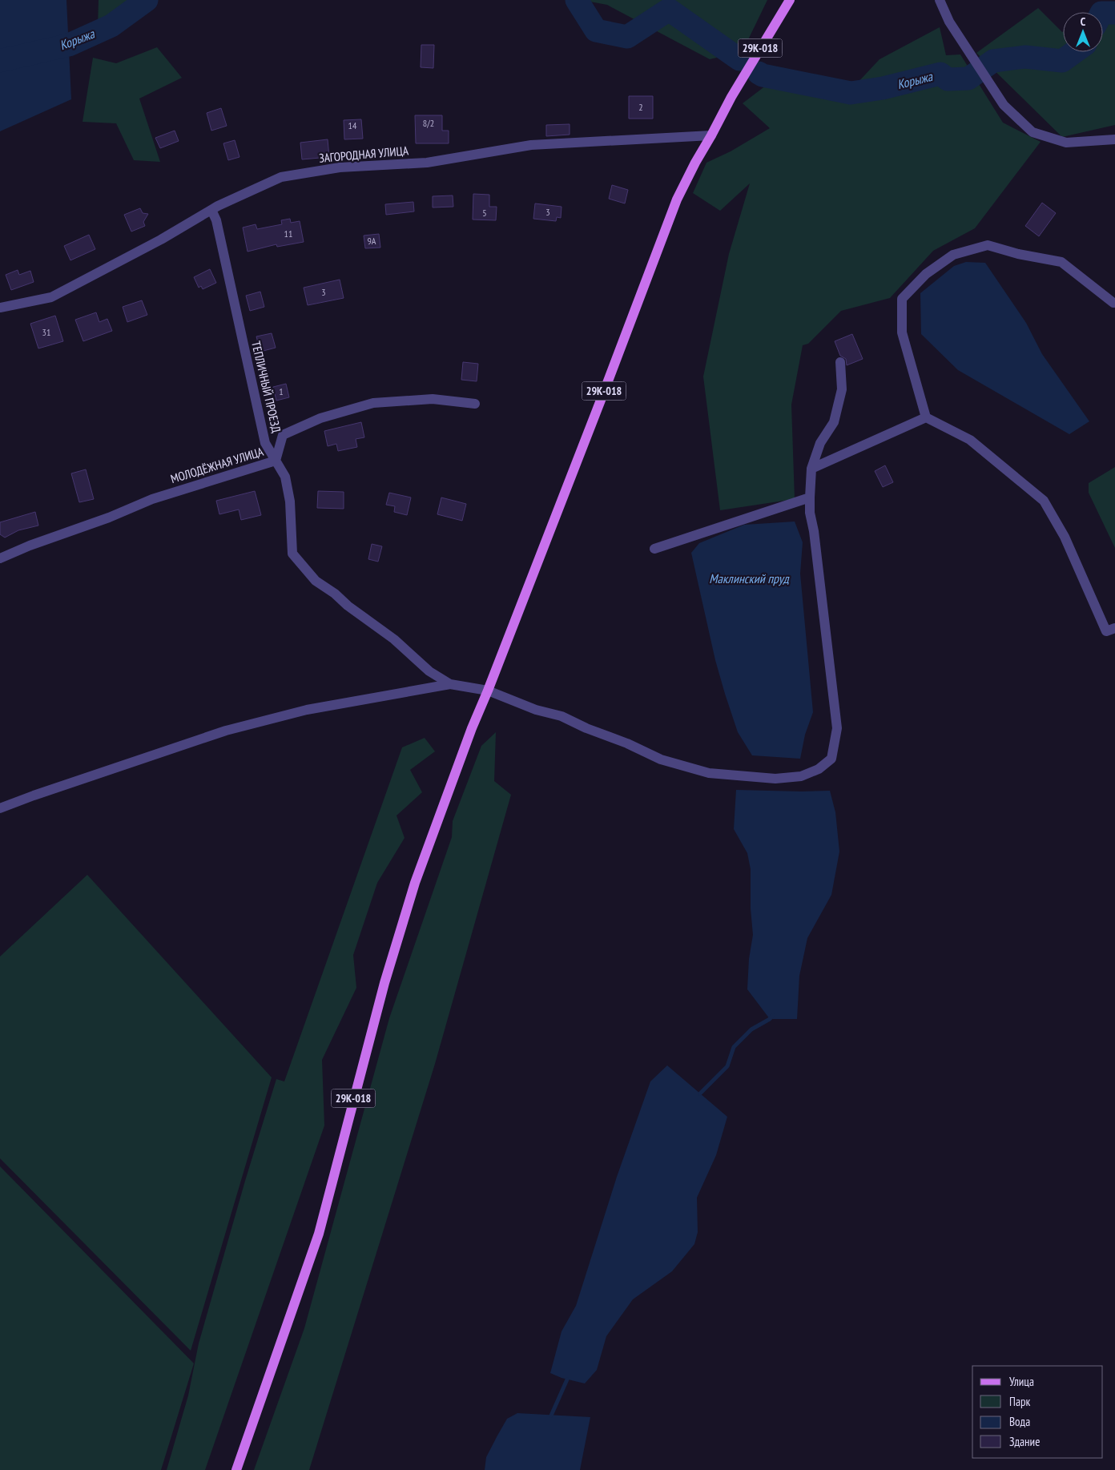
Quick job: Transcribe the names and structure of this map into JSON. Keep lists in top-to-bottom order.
{
  "streets": {
    "main road": ["29К-018"],
    "street": ["ЗАГОРОДНАЯ УЛИЦА", "ТЕПЛИЧНЫЙ ПРОЕЗД", "МОЛОДЁЖНАЯ УЛИЦА"]
  },
  "crossings": [
    ["29К-018", "ЗАГОРОДНАЯ УЛИЦА"],
    ["ЗАГОРОДНАЯ УЛИЦА", "ТЕПЛИЧНЫЙ ПРОЕЗД"],
    ["ТЕПЛИЧНЫЙ ПРОЕЗД", "МОЛОДЁЖНАЯ УЛИЦА"]
  ],
  "water": ["Корыжа", "Маклинский пруд"],
  "house_numbers": [
    "2",
    "8/2",
    "14",
    "3",
    "5",
    "11",
    "9А",
    "3",
    "31",
    "1"
  ],
  "legend": [
    "Улица",
    "Парк",
    "Вода",
    "Здание"
  ],
  "north": "top"
}
